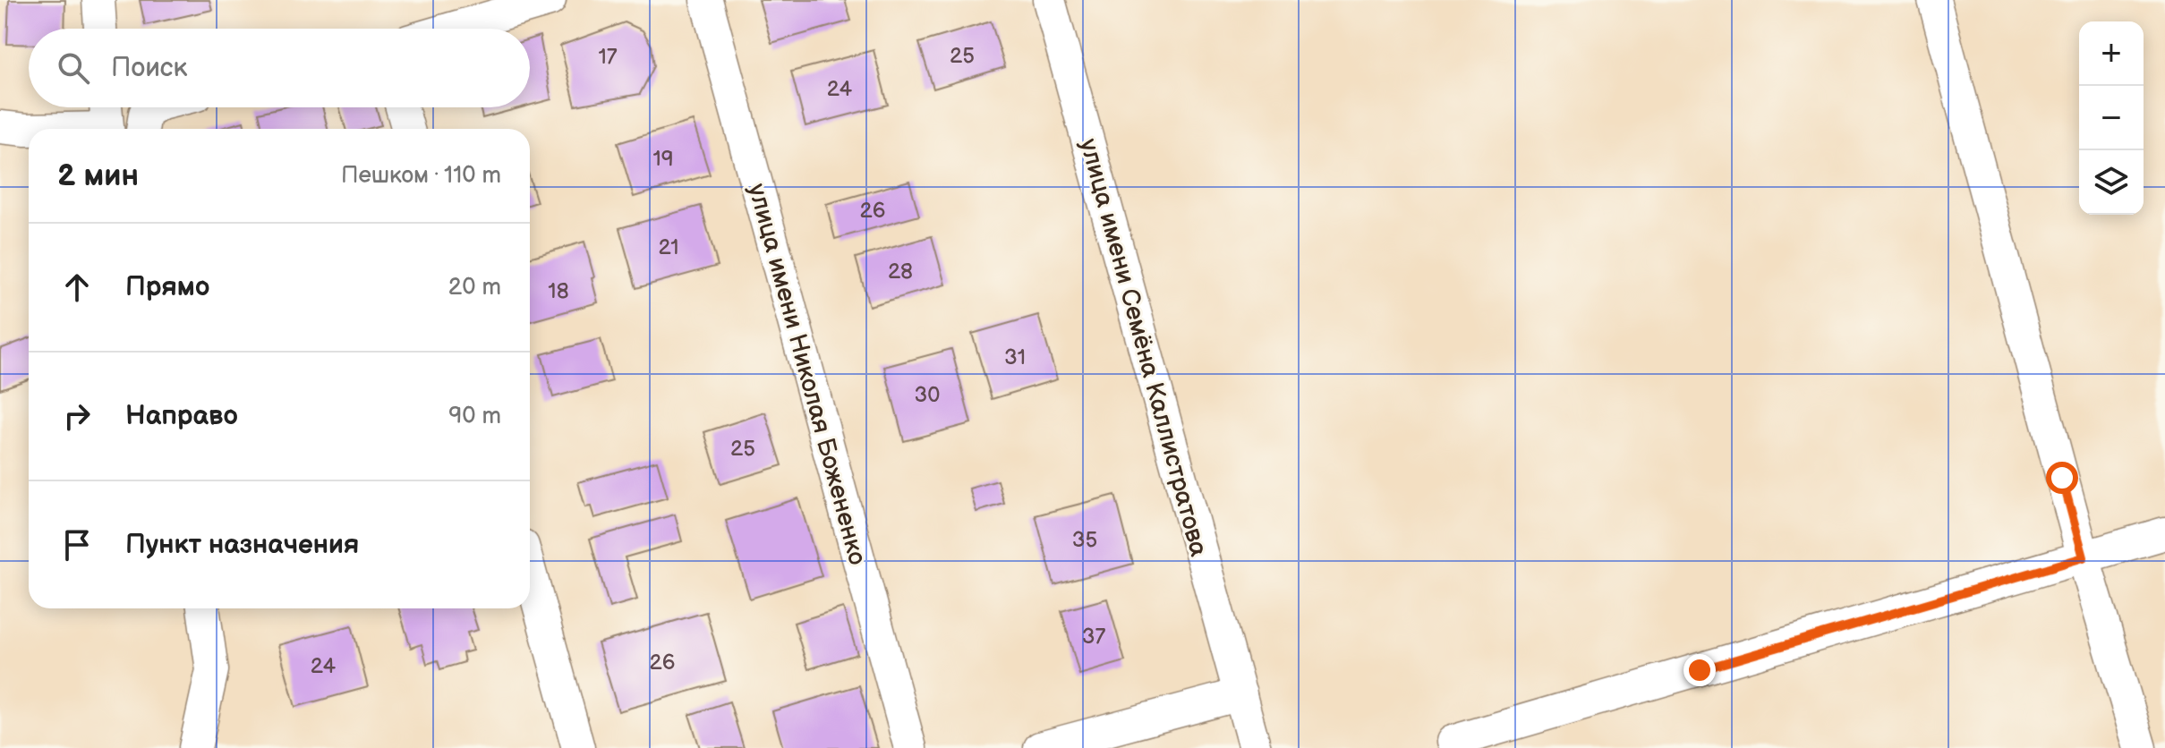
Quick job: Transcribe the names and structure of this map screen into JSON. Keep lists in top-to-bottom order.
{
  "streets": {
    "street": ["улица имени Семёна Каллистратова", "улица имени Николая Божененко"]
  },
  "house_numbers": [
    "25",
    "17",
    "24",
    "19",
    "26",
    "21",
    "28",
    "18",
    "31",
    "30",
    "25",
    "35",
    "37",
    "26",
    "24"
  ],
  "page": {
    "map_buttons": ["+", "−"],
    "search": "Поиск",
    "heading": ["2 мин", "Пешком · 110 m"],
    "list": [
      ["Прямо", "20 m"],
      ["Направо", "90 m"],
      "Пункт назначения"
    ]
  }
}
